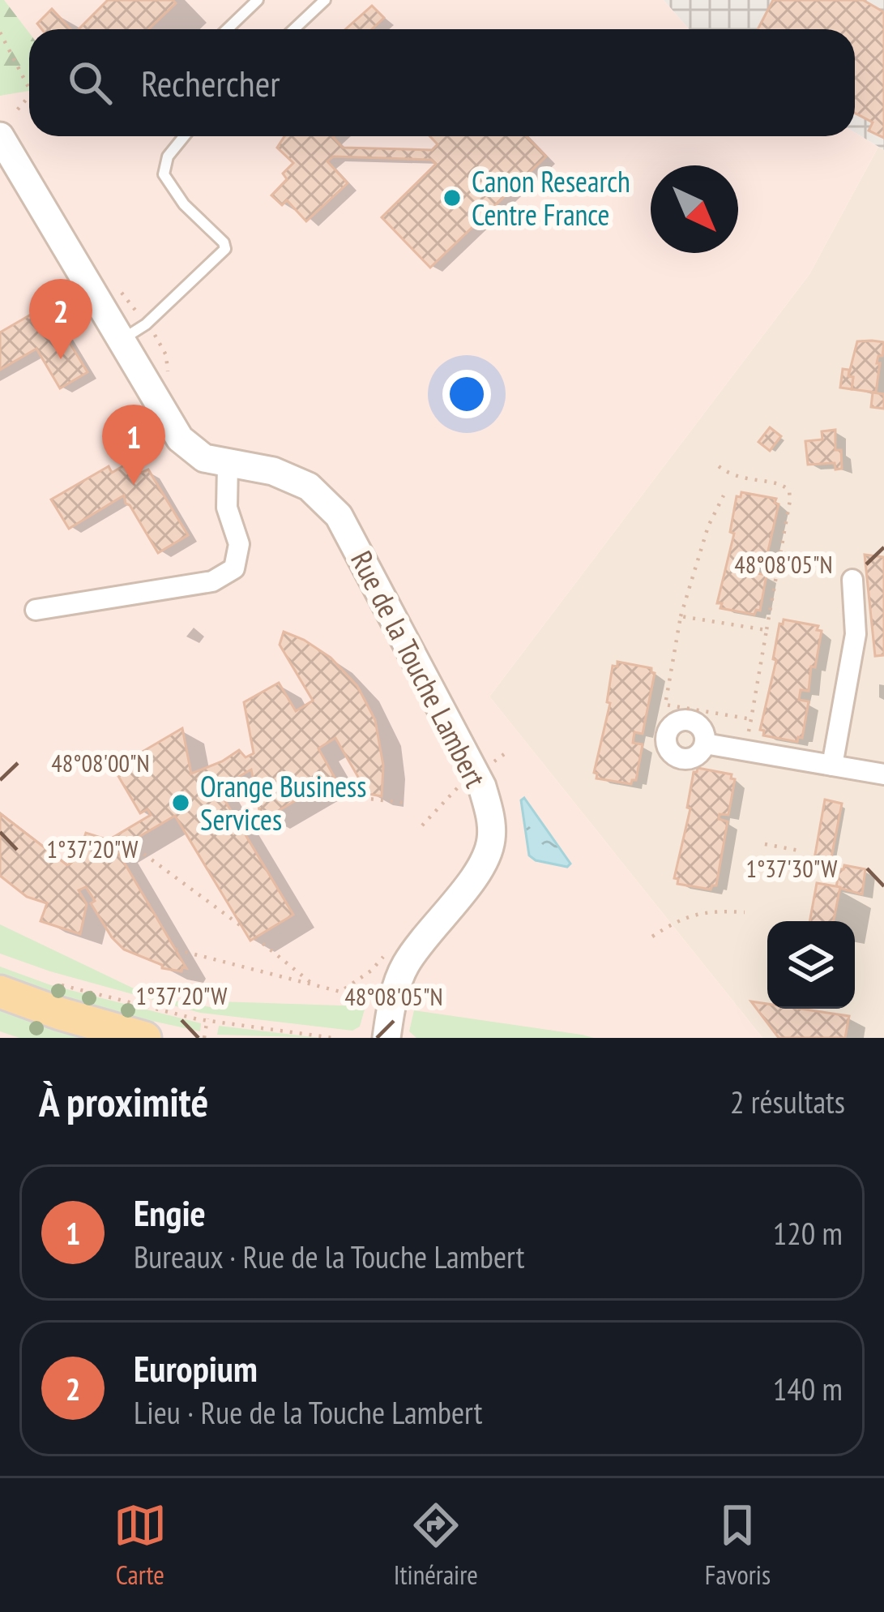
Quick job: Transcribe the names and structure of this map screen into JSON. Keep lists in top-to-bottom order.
{
  "streets": {
    "street": ["Rue de la Touche Lambert"]
  },
  "places": ["Canon Research Centre France", "Orange Business Services"],
  "north": "bottom right",
  "page": {
    "search": "Rechercher",
    "pins": ["2", "1"],
    "heading": ["À proximité", "2 résultats"],
    "list": [
      {
        "mark": "1",
        "name": "Engie",
        "note": "Bureaux · Rue de la Touche Lambert",
        "value": "120 m"
      },
      {
        "mark": "2",
        "name": "Europium",
        "note": "Lieu · Rue de la Touche Lambert",
        "value": "140 m"
      }
    ],
    "nav": ["Carte", "Itinéraire", "Favoris"]
  },
  "coordinates": [
    "48°08'05\"N",
    "48°08'00\"N",
    "1°37'20\"W",
    "1°37'30\"W"
  ]
}
